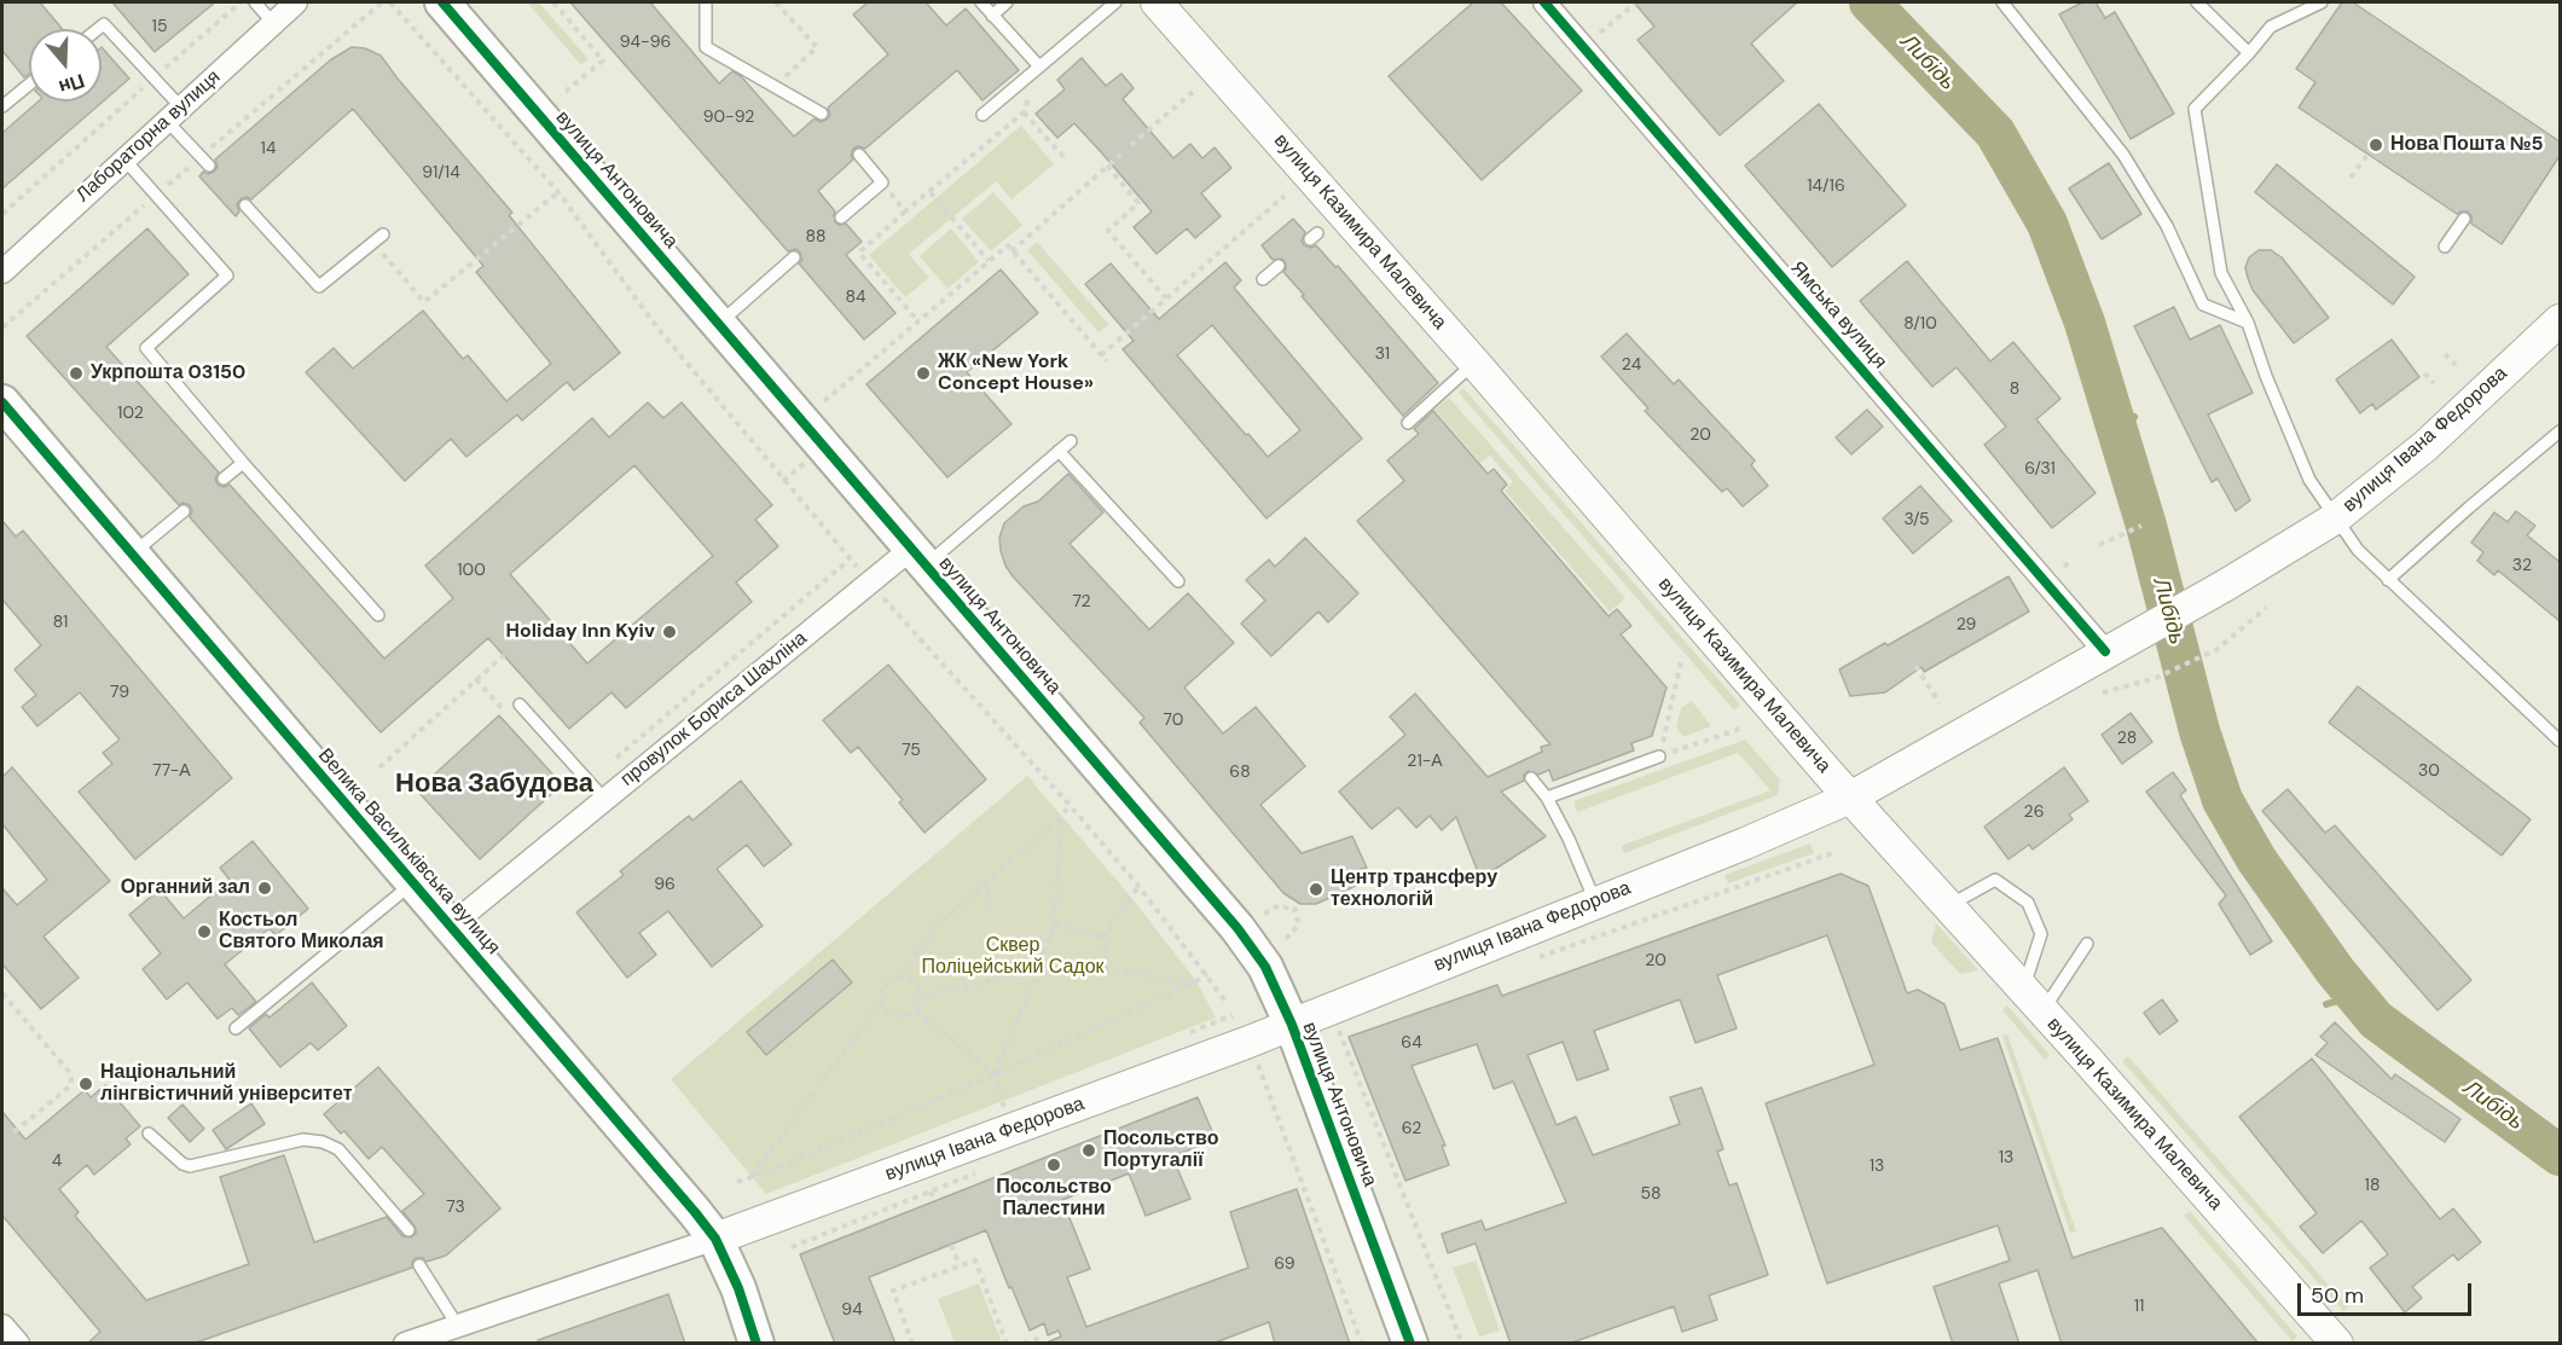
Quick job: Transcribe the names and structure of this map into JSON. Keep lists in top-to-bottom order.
{
  "streets": {
    "main road": [
      "вулиця Антоновича",
      "вулиця Казимира Малевича",
      "вулиця Івана Федорова",
      "Велика Васильківська вулиця"
    ],
    "street": ["Лабораторна вулиця", "Ямська вулиця", "провулок Бориса Шахліна"]
  },
  "crossings": [
    ["вулиця Антоновича", "вулиця Івана Федорова"],
    ["вулиця Антоновича", "провулок Бориса Шахліна"],
    ["вулиця Казимира Малевича", "вулиця Івана Федорова"],
    ["Ямська вулиця", "вулиця Івана Федорова"],
    ["вулиця Івана Федорова", "Велика Васильківська вулиця"],
    ["провулок Бориса Шахліна", "Велика Васильківська вулиця"]
  ],
  "districts": ["Нова Забудова"],
  "water": ["Либідь"],
  "parks": ["Сквер Поліцейський Садок"],
  "places": [
    "Нова Пошта №5",
    "Укрпошта 03150",
    "ЖК «New York Concept House»",
    "Holiday Inn Kyiv",
    "Органний зал",
    "Центр трансферу технологій",
    "Костьол Святого Миколая",
    "Національний лінгвістичний університет",
    "Посольство Португалії",
    "Посольство Палестини"
  ],
  "house_numbers": [
    "15",
    "94-96",
    "90-92",
    "14",
    "91/14",
    "14/16",
    "88",
    "84",
    "8/10",
    "31",
    "24",
    "8",
    "102",
    "20",
    "6/31",
    "3/5",
    "32",
    "100",
    "72",
    "81",
    "29",
    "79",
    "70",
    "28",
    "75",
    "21-А",
    "77-А",
    "30",
    "68",
    "26",
    "96",
    "20",
    "64",
    "62",
    "13",
    "4",
    "13",
    "18",
    "58",
    "73",
    "69",
    "11",
    "94"
  ],
  "scale_bar": "50 m",
  "north": "bottom"
}
